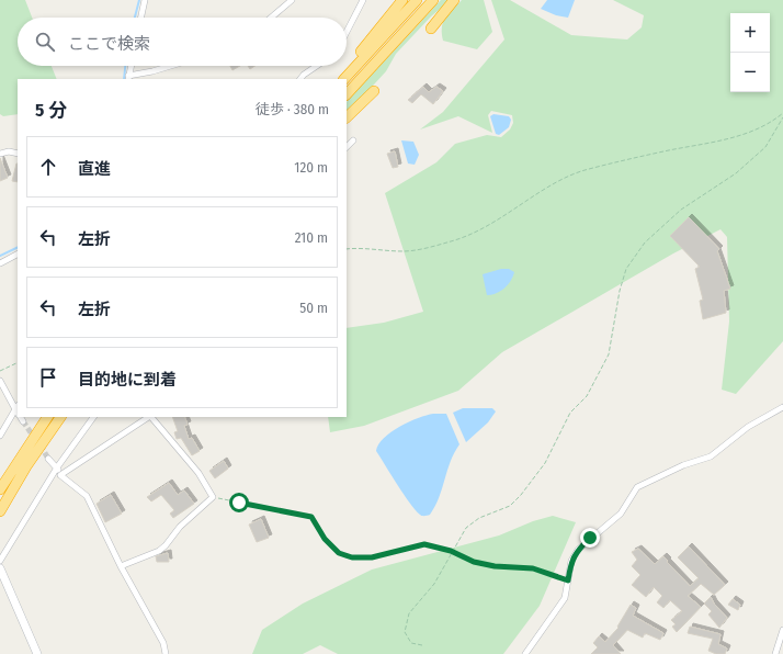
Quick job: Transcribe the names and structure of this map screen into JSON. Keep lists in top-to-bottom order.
{
  "page": {
    "map_buttons": ["+", "−"],
    "search": "ここで検索",
    "heading": ["5 分", "徒歩 · 380 m"],
    "list": [
      ["直進", "120 m"],
      ["左折", "210 m"],
      ["左折", "50 m"],
      "目的地に到着"
    ]
  }
}
